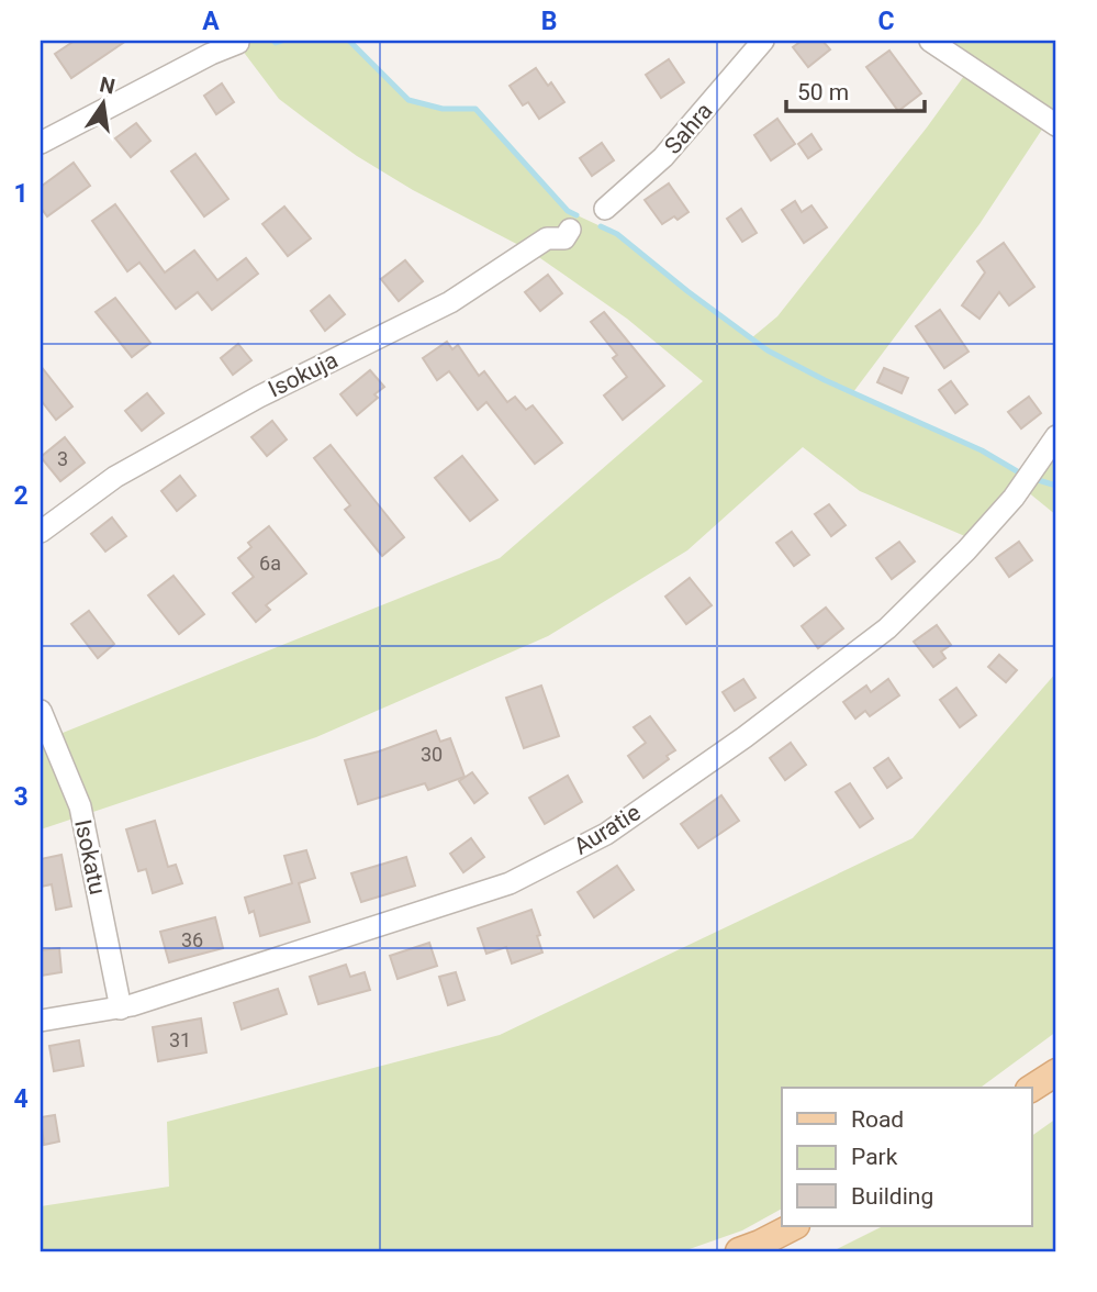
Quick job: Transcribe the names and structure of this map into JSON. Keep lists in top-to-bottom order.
{
  "streets": {
    "street": [
      "Sahra",
      "Isokuja",
      "Auratie",
      "Isokatu"
    ]
  },
  "crossings": [
    ["Auratie", "Isokatu"]
  ],
  "house_numbers": [
    "3",
    "6a",
    "30",
    "36",
    "31"
  ],
  "legend": ["Road", "Park", "Building"],
  "scale_bar": "50 m",
  "north": "top",
  "grid": {
    "columns": ["A", "B", "C"],
    "rows": [
      "1",
      "2",
      "3",
      "4"
    ]
  }
}
